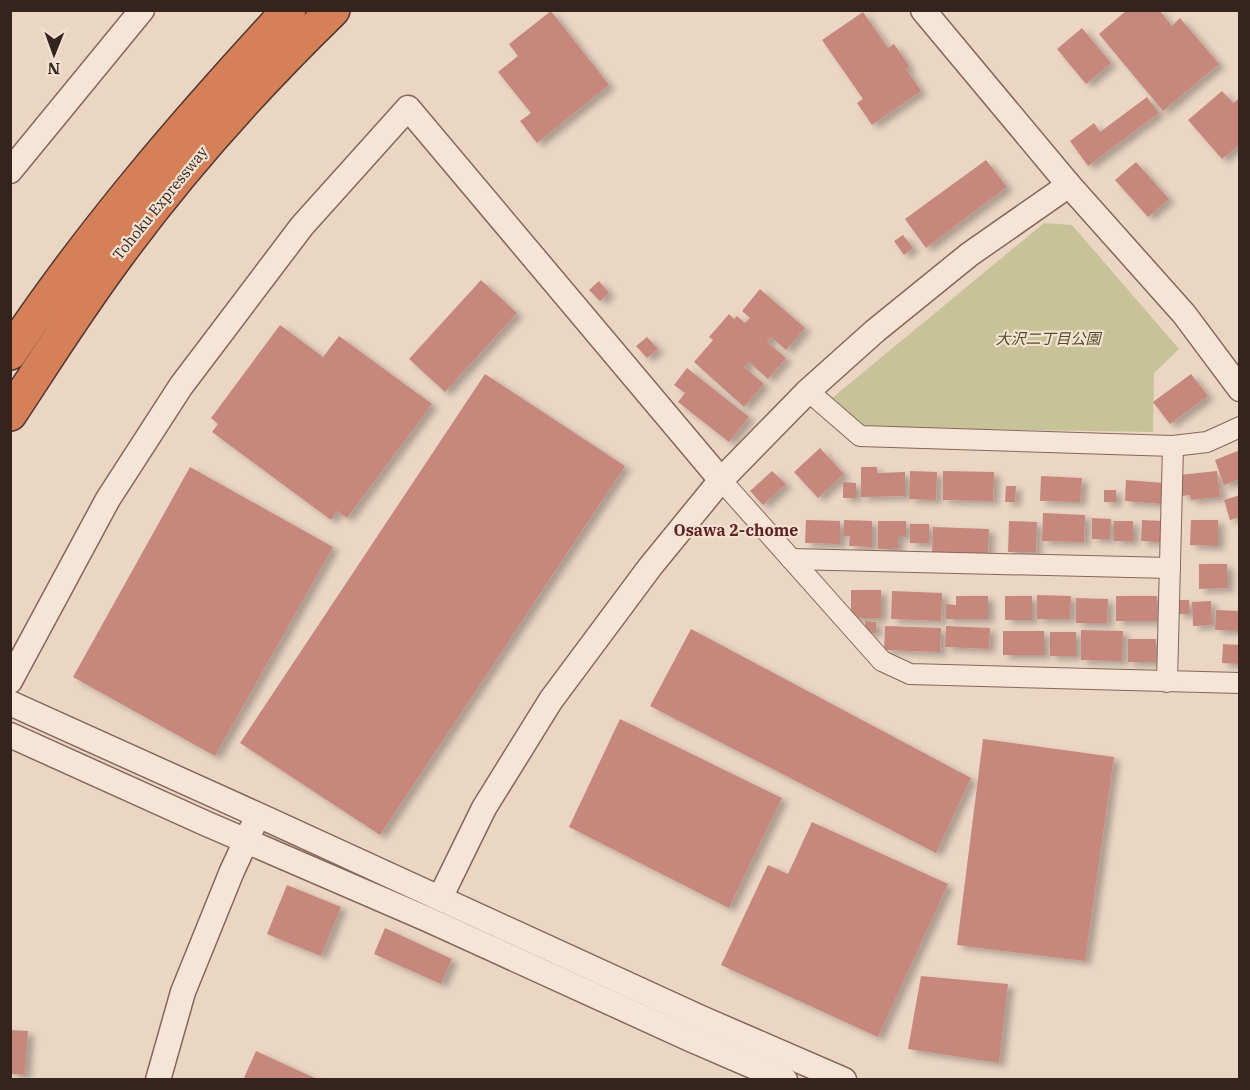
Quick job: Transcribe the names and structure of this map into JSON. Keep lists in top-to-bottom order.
{
  "streets": {
    "highway": ["Tohoku Expressway"]
  },
  "districts": ["Osawa 2-chome"],
  "parks": ["大沢二丁目公園"],
  "north": "bottom"
}
